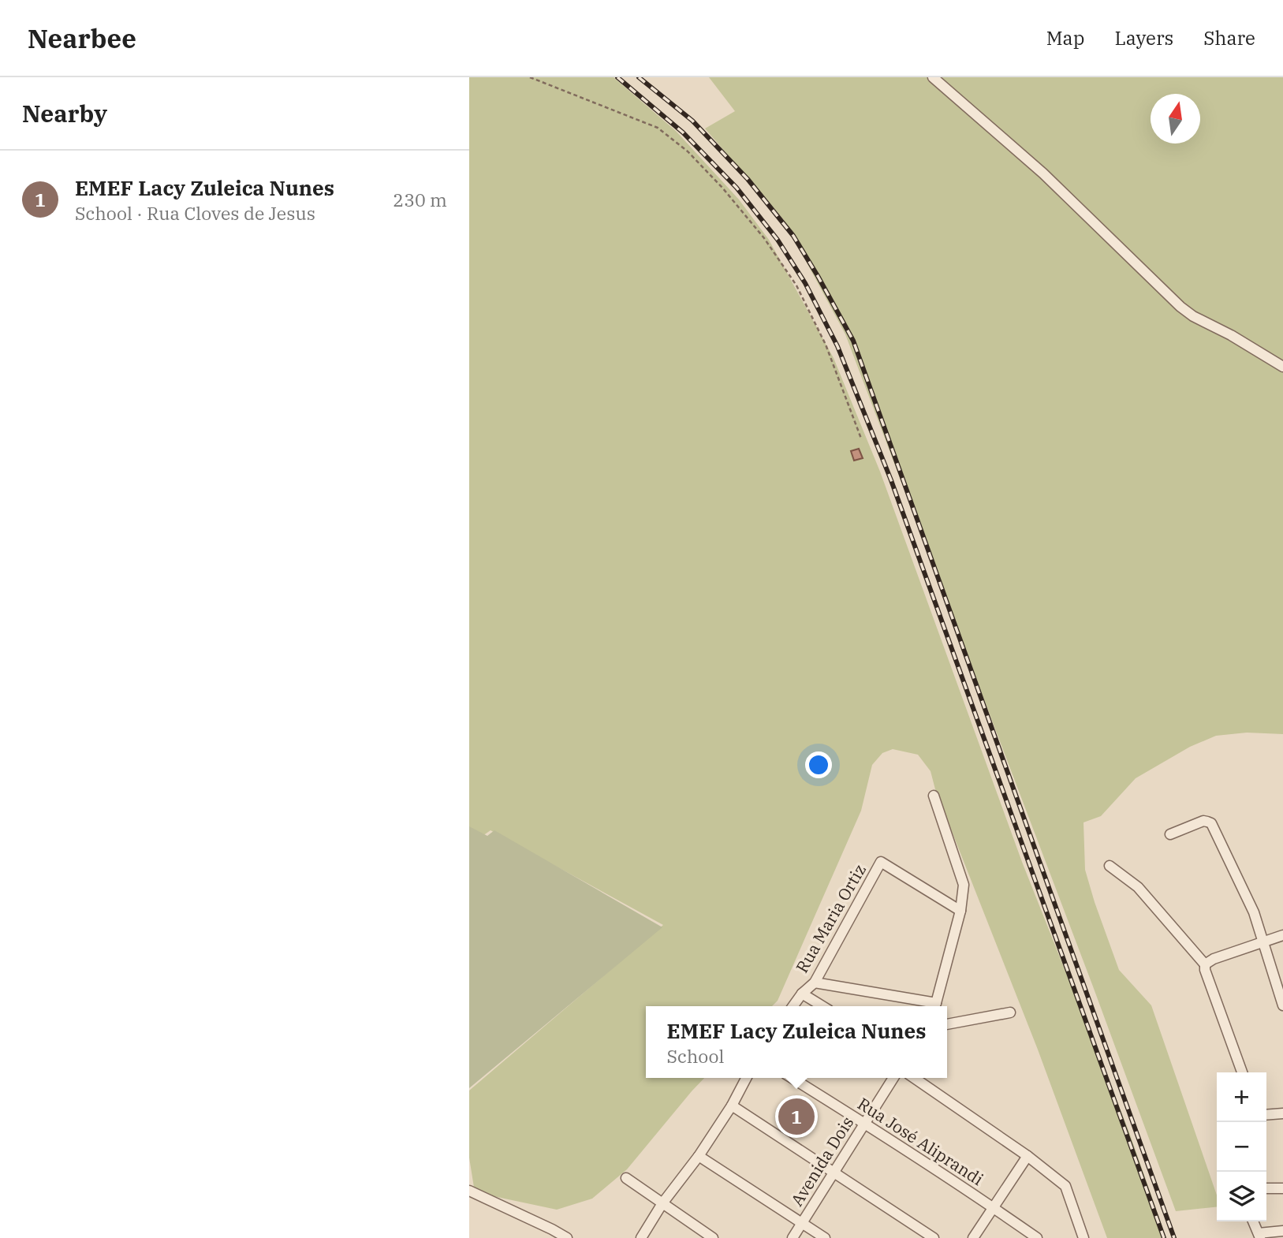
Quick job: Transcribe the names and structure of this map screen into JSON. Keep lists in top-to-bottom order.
{
  "streets": {
    "street": ["Rua Maria Ortiz", "Rua José Aliprandi", "Avenida Dois"]
  },
  "crossings": [
    ["Rua José Aliprandi", "Avenida Dois"]
  ],
  "north": "top",
  "page": {
    "header": "Nearbee",
    "nav": ["Map", "Layers", "Share"],
    "heading": "Nearby",
    "list": [
      {
        "mark": "1",
        "name": "EMEF Lacy Zuleica Nunes",
        "note": "School · Rua Cloves de Jesus",
        "value": "230 m"
      }
    ],
    "popup": ["EMEF Lacy Zuleica Nunes", "School"],
    "map_buttons": ["+", "−"],
    "pins": "1"
  }
}
